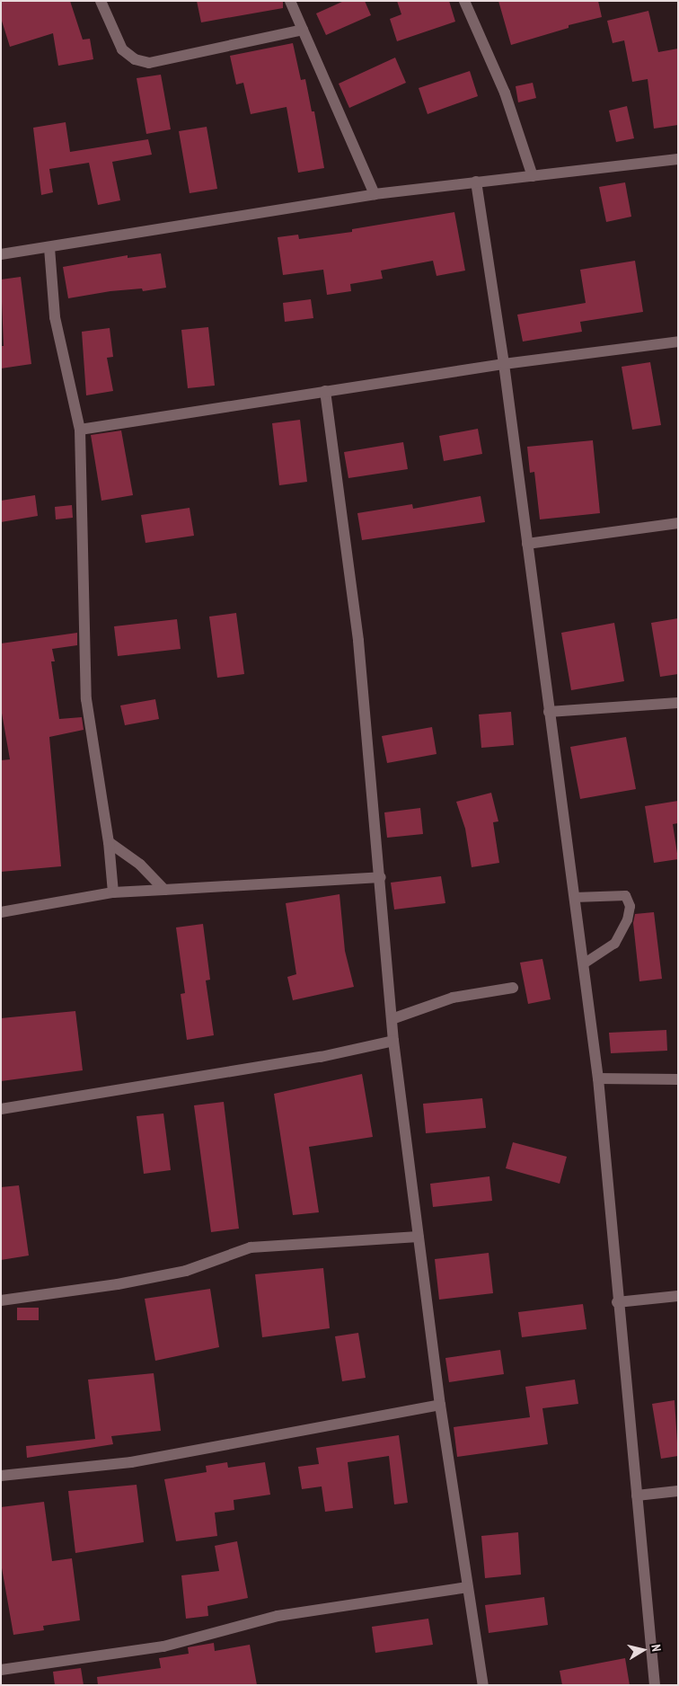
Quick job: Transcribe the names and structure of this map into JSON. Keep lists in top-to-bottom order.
{
  "north": "right"
}
